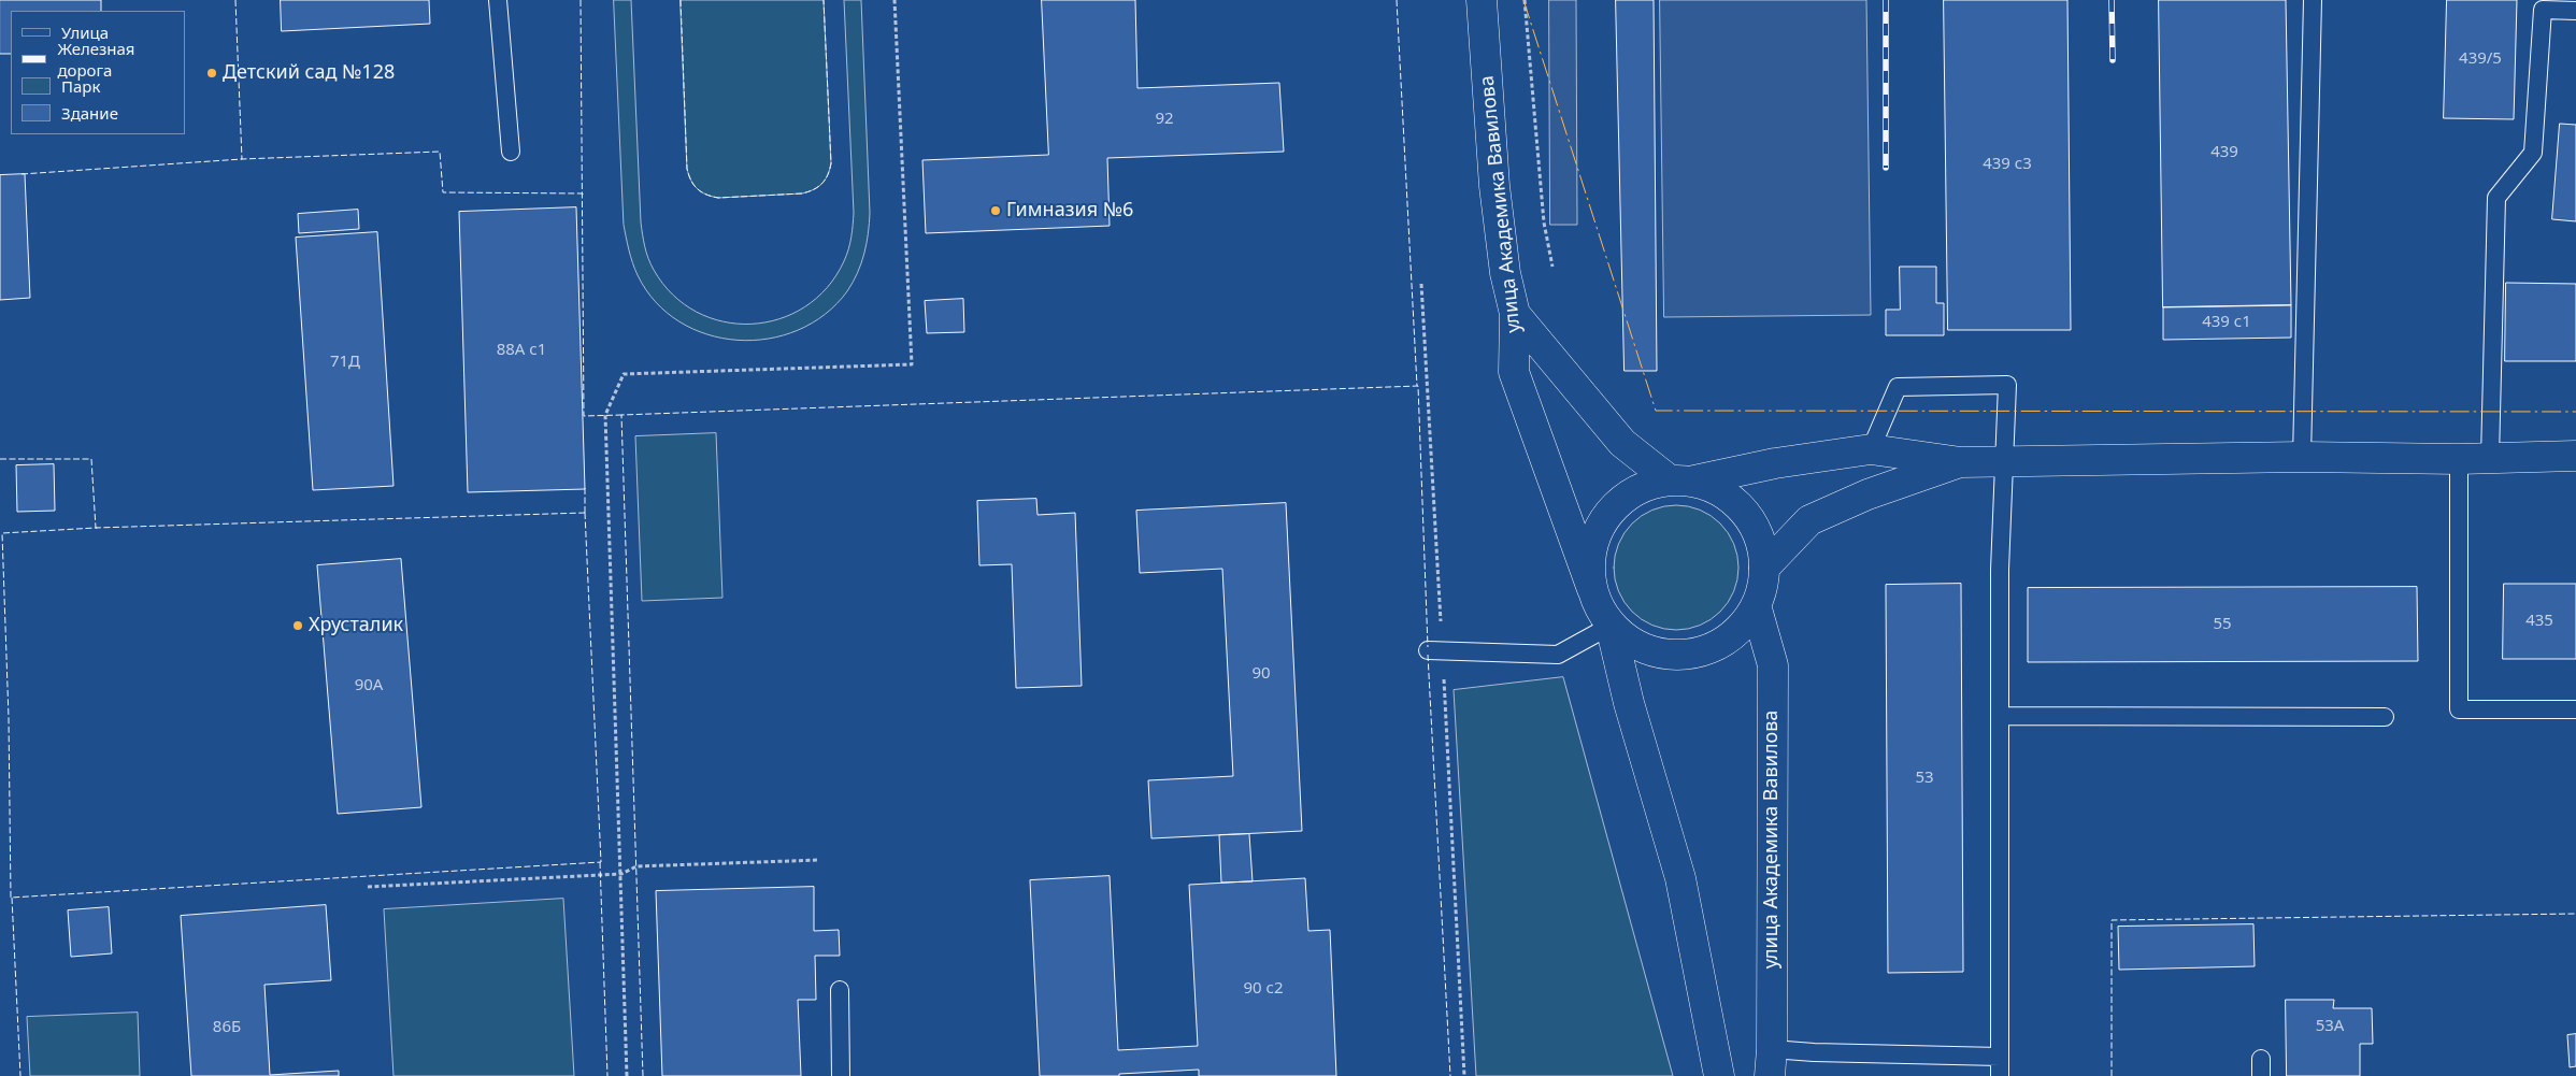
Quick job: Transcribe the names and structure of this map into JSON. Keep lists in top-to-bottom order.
{
  "streets": {
    "street": ["улица Академика Вавилова"]
  },
  "places": ["Детский сад №128", "Гимназия №6", "Хрусталик"],
  "house_numbers": [
    "439/5",
    "92",
    "439",
    "439 с3",
    "439 с1",
    "88А с1",
    "71Д",
    "435",
    "55",
    "90",
    "90А",
    "53",
    "90 с2",
    "53А",
    "86Б"
  ],
  "legend": [
    "Улица",
    "Железная дорога",
    "Парк",
    "Здание"
  ]
}
